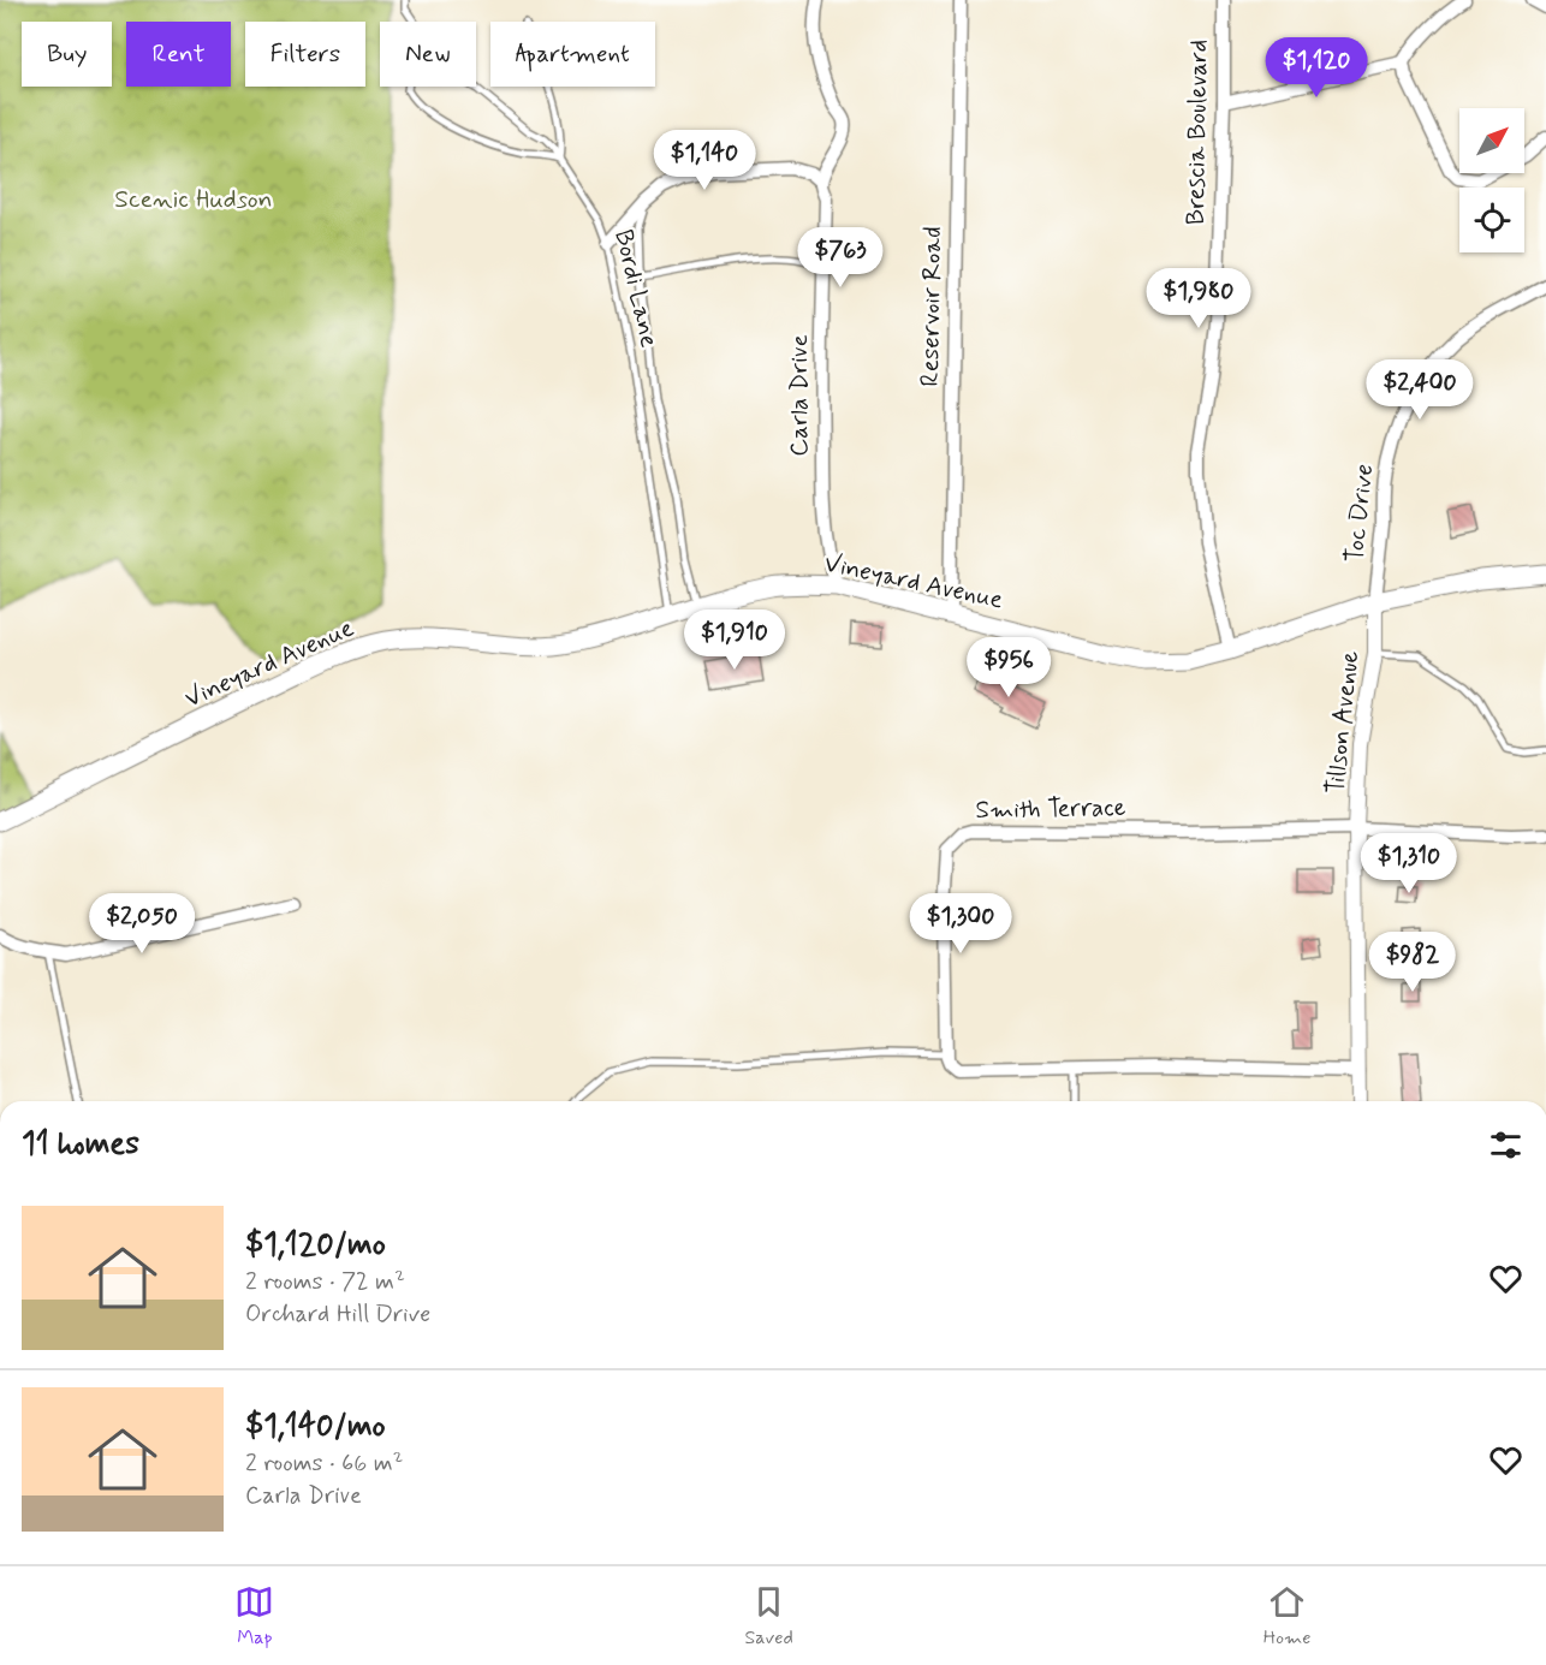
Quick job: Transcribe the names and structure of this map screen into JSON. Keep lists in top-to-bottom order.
{
  "streets": {
    "main road": ["Vineyard Avenue"],
    "street": [
      "Brescia Boulevard",
      "Reservoir Road",
      "Carla Drive",
      "Toc Drive",
      "Tillson Avenue",
      "Smith Terrace"
    ],
    "lane": ["Bordi Lane"]
  },
  "crossings": [
    ["Brescia Boulevard", "Vineyard Avenue"],
    ["Bordi Lane", "Vineyard Avenue"],
    ["Reservoir Road", "Vineyard Avenue"],
    ["Carla Drive", "Vineyard Avenue"],
    ["Toc Drive", "Vineyard Avenue"],
    ["Toc Drive", "Tillson Avenue"],
    ["Vineyard Avenue", "Tillson Avenue"],
    ["Tillson Avenue", "Smith Terrace"]
  ],
  "parks": ["Scenic Hudson"],
  "north": "top right",
  "page": {
    "chip": [
      "Buy",
      "Rent",
      "Filters",
      "New",
      "Apartment"
    ],
    "price": [
      "$1,120",
      "$1,140",
      "$763",
      "$1,980",
      "$2,400",
      "$1,910",
      "$956",
      "$1,310",
      "$2,050",
      "$1,300",
      "$982"
    ],
    "heading": "11 homes",
    "list": [
      {
        "name": "$1,120/mo",
        "note": "2 rooms · 72 m² · Orchard Hill Drive"
      },
      {
        "name": "$1,140/mo",
        "note": "2 rooms · 66 m² · Carla Drive"
      }
    ],
    "tabs": ["Map", "Saved", "Home"]
  }
}
